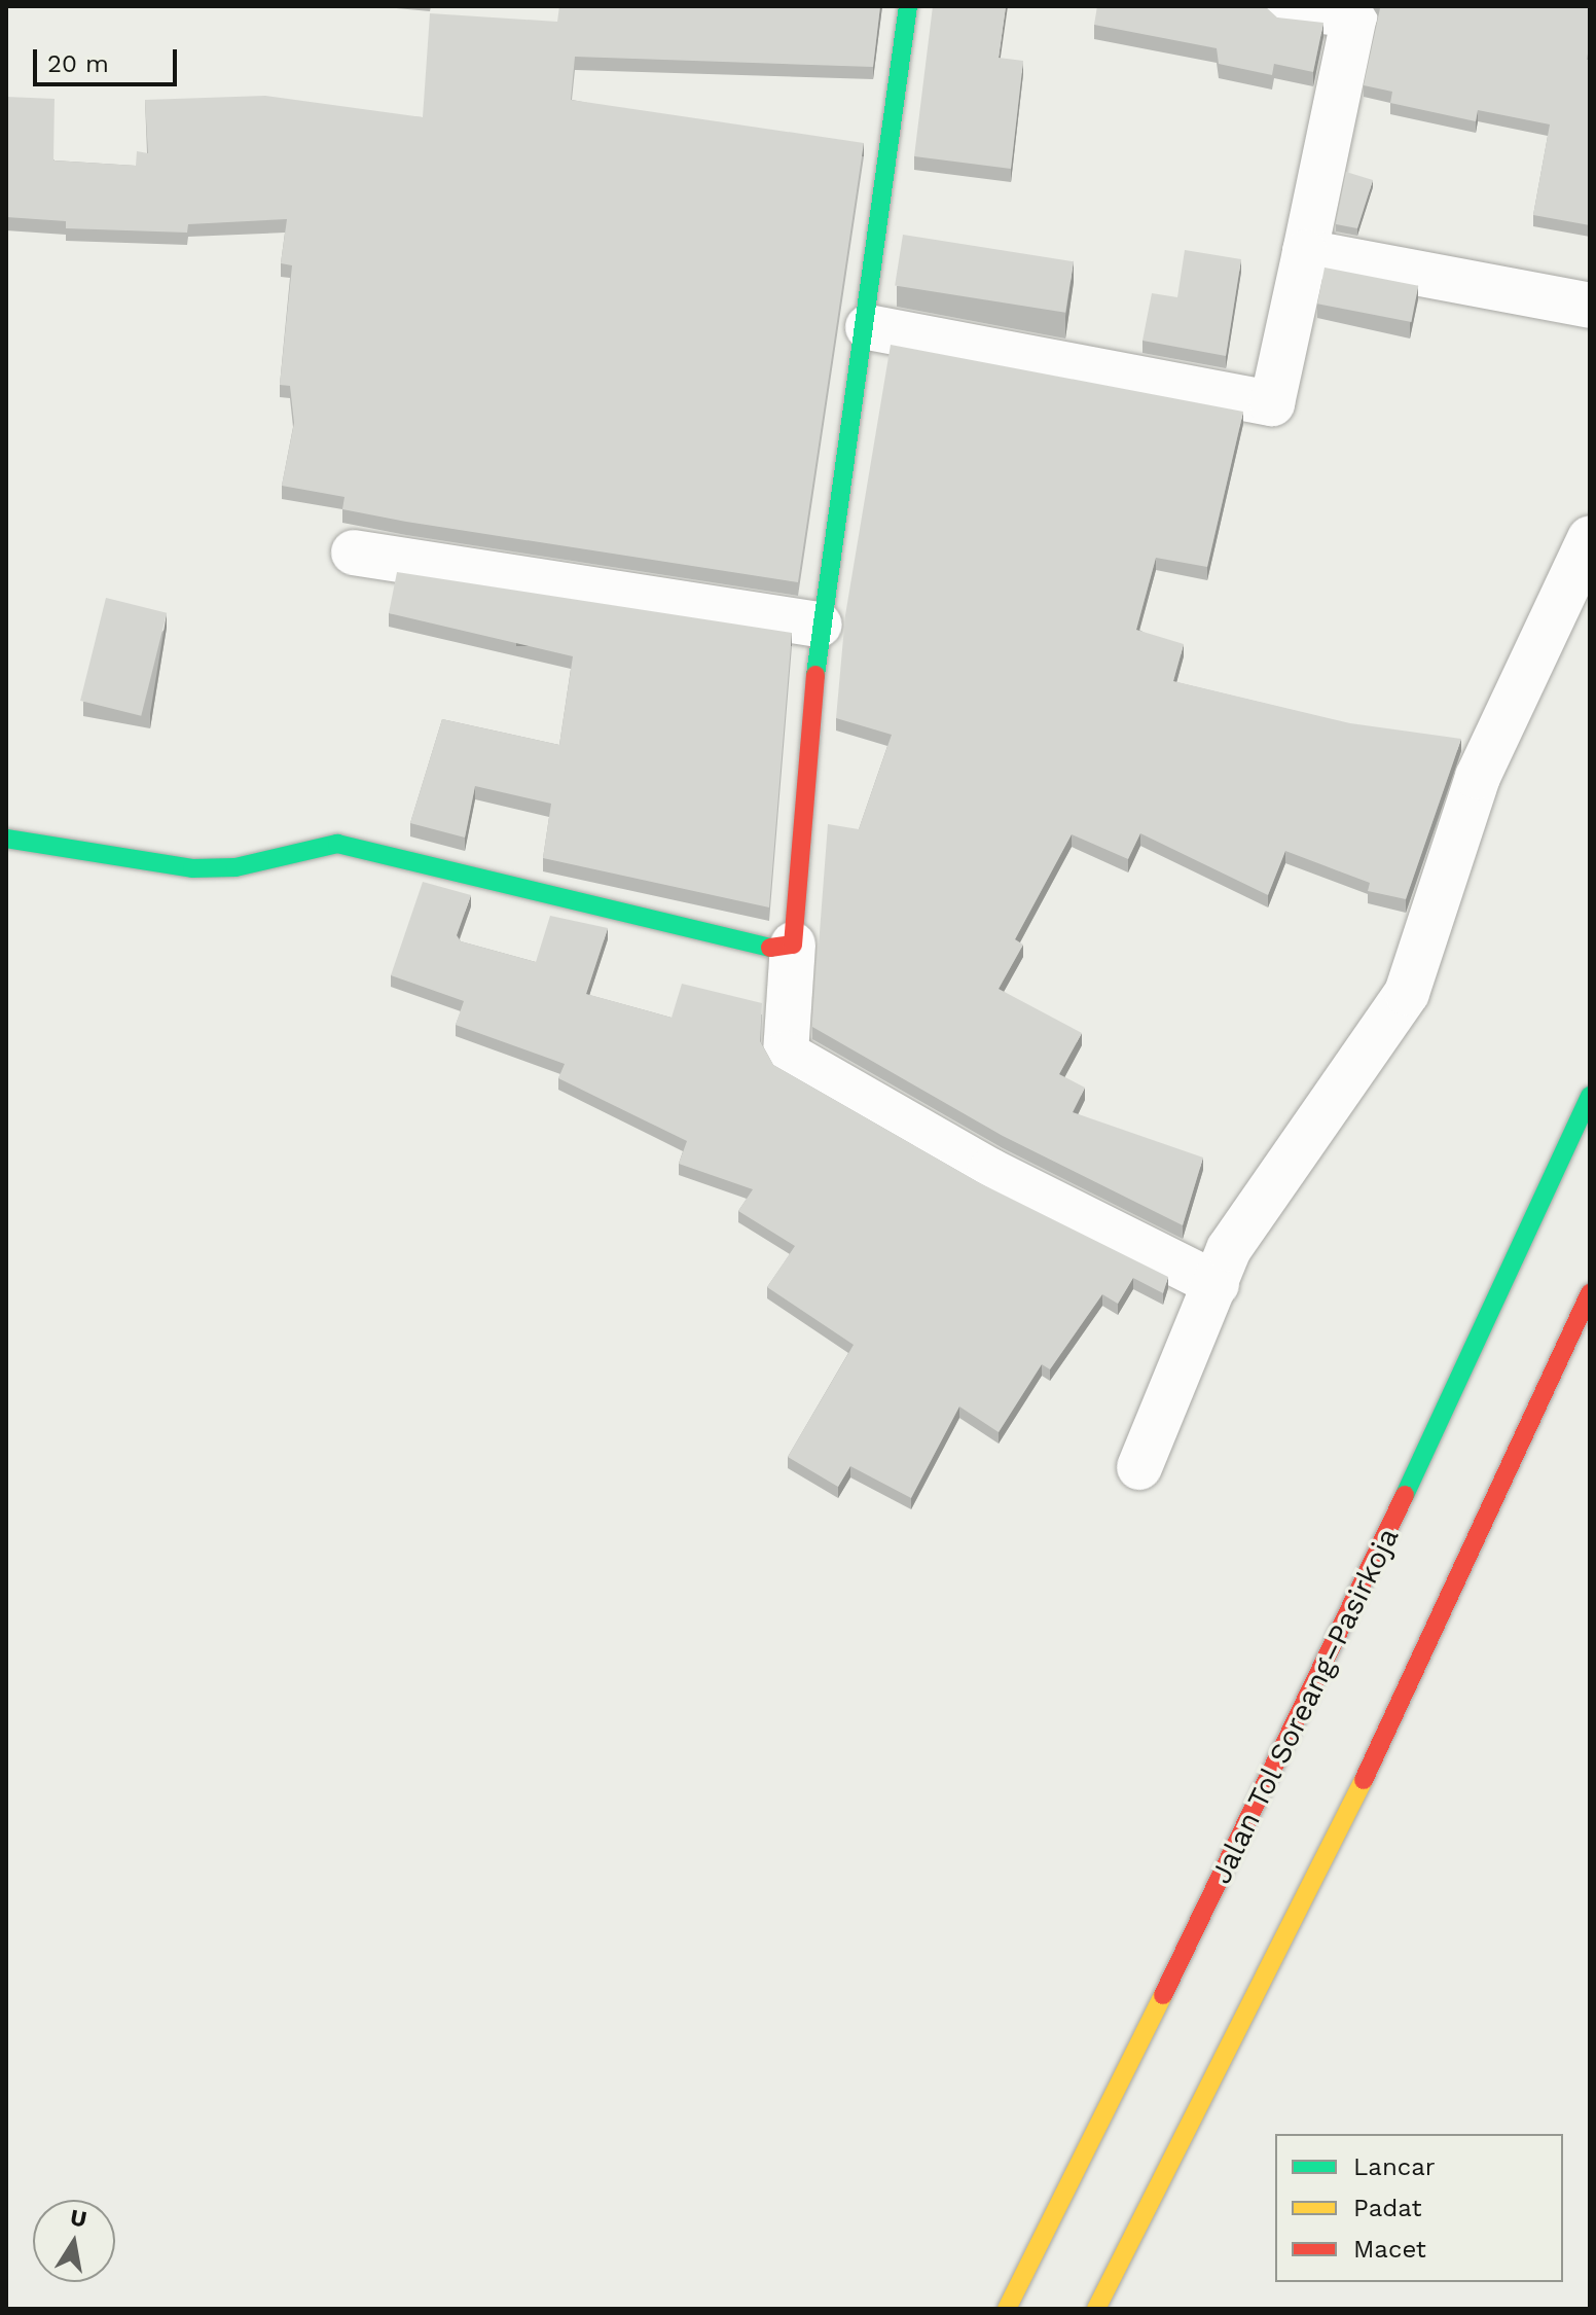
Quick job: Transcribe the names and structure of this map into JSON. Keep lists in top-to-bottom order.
{
  "streets": {
    "main road": ["Jalan Tol Soreang–Pasirkoja"]
  },
  "legend": ["Lancar", "Padat", "Macet"],
  "scale_bar": "20 m",
  "north": "top"
}
